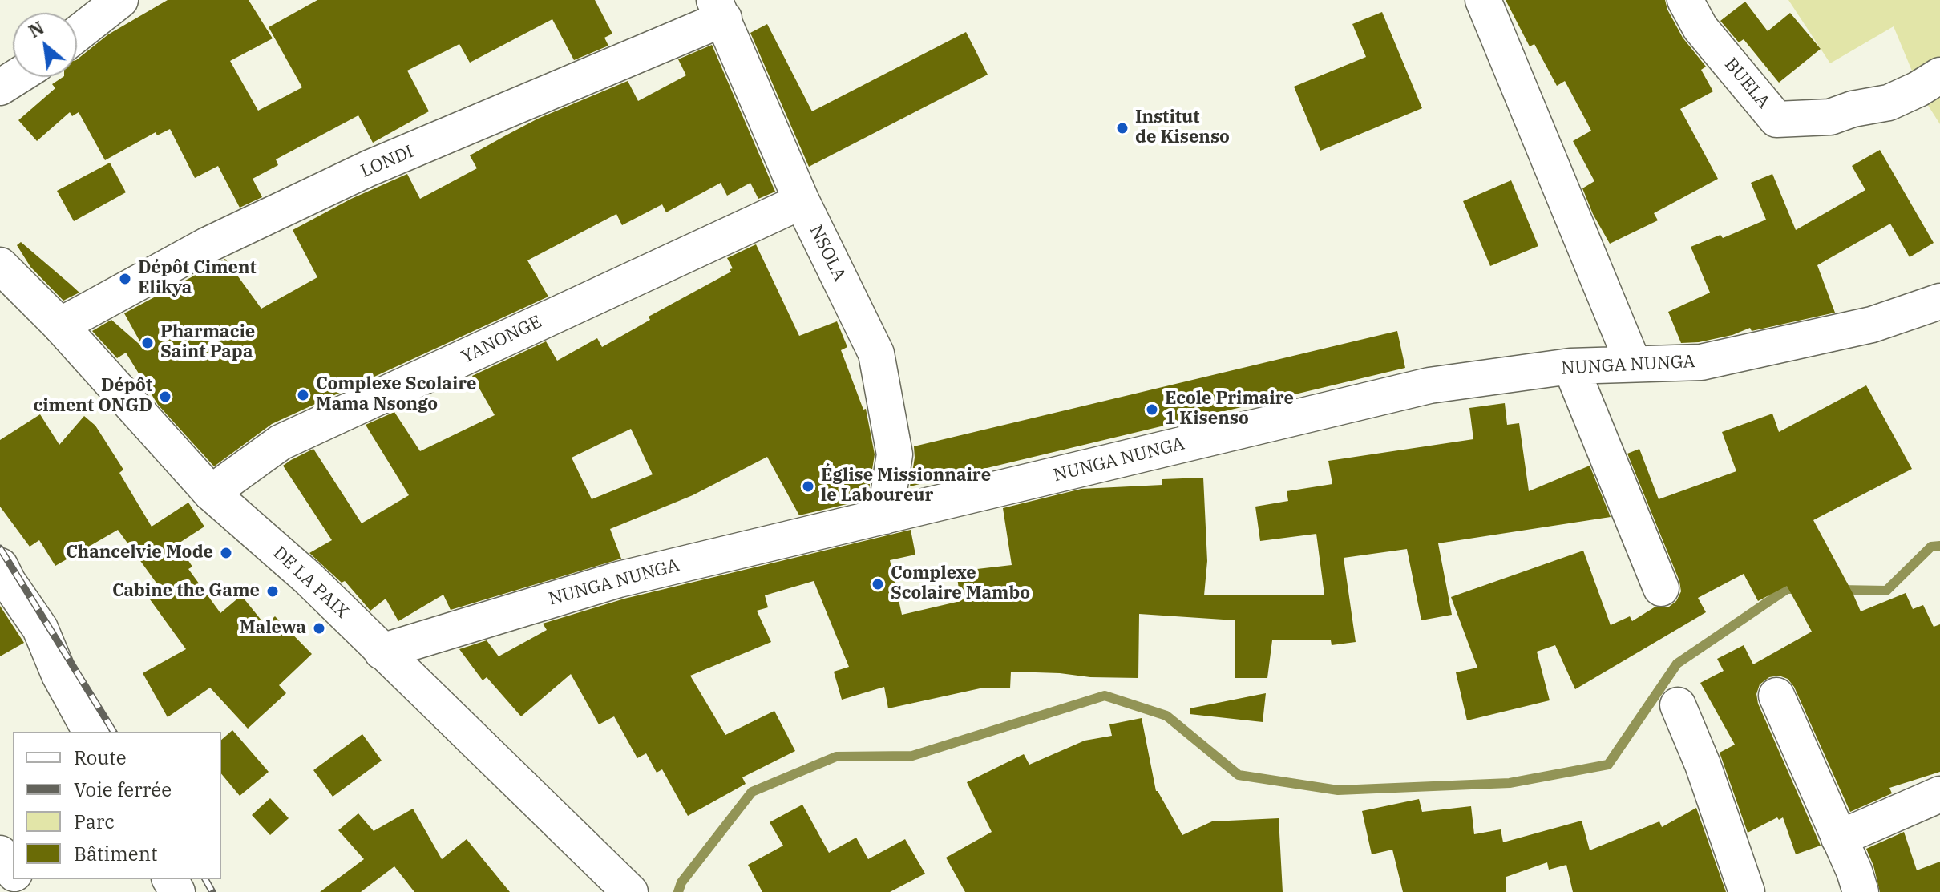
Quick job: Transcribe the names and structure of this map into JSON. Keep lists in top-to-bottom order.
{
  "streets": {
    "street": [
      "BUELA",
      "LONDI",
      "NSOLA",
      "YANONGE",
      "NUNGA NUNGA",
      "DE LA PAIX"
    ]
  },
  "crossings": [
    ["LONDI", "NSOLA"],
    ["LONDI", "DE LA PAIX"],
    ["NSOLA", "YANONGE"],
    ["NSOLA", "NUNGA NUNGA"],
    ["YANONGE", "DE LA PAIX"],
    ["NUNGA NUNGA", "DE LA PAIX"]
  ],
  "places": [
    "Institut de Kisenso",
    "Dépôt Ciment Elikya",
    "Pharmacie Saint Papa",
    "Complexe Scolaire Mama Nsongo",
    "Dépôt ciment ONGD",
    "Ecole Primaire 1 Kisenso",
    "Église Missionnaire le Laboureur",
    "Chancelvie Mode",
    "Complexe Scolaire Mambo",
    "Cabine the Game",
    "Malewa"
  ],
  "legend": [
    "Route",
    "Voie ferrée",
    "Parc",
    "Bâtiment"
  ],
  "north": "top left"
}
